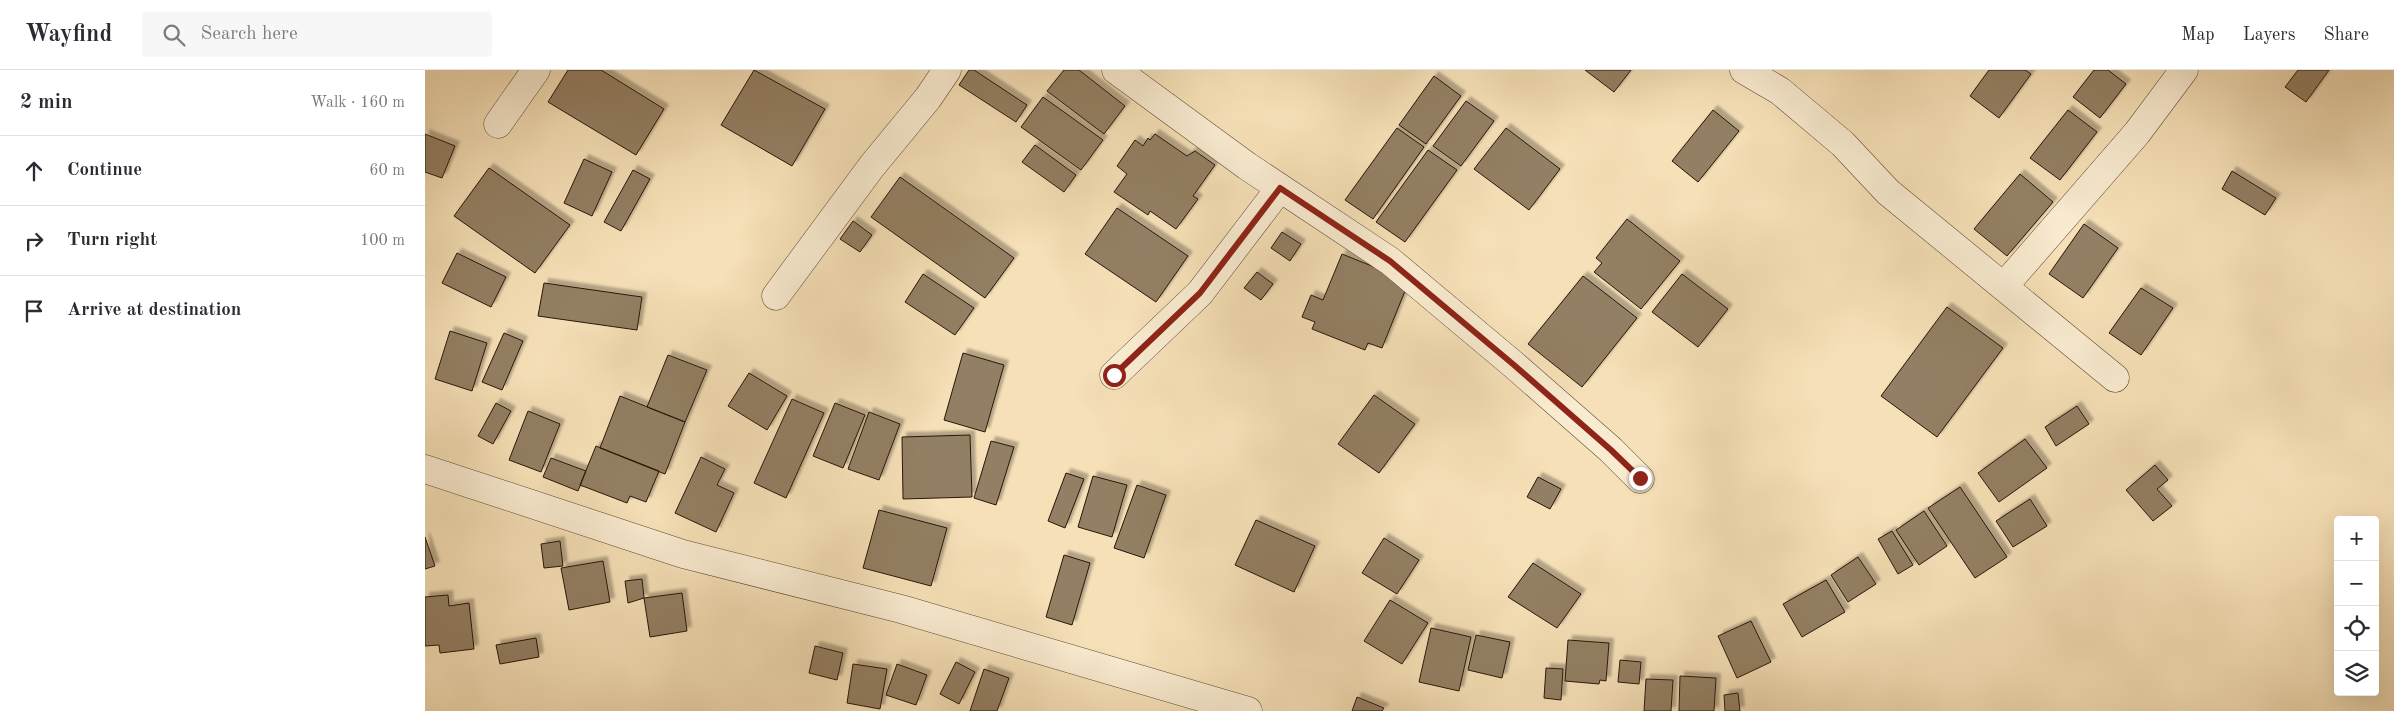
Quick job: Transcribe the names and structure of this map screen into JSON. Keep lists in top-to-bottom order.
{
  "page": {
    "header": "Wayfind",
    "search": "Search here",
    "nav": ["Map", "Layers", "Share"],
    "heading": ["2 min", "Walk · 160 m"],
    "list": [
      ["Continue", "60 m"],
      ["Turn right", "100 m"],
      "Arrive at destination"
    ],
    "map_buttons": ["+", "−"]
  }
}
